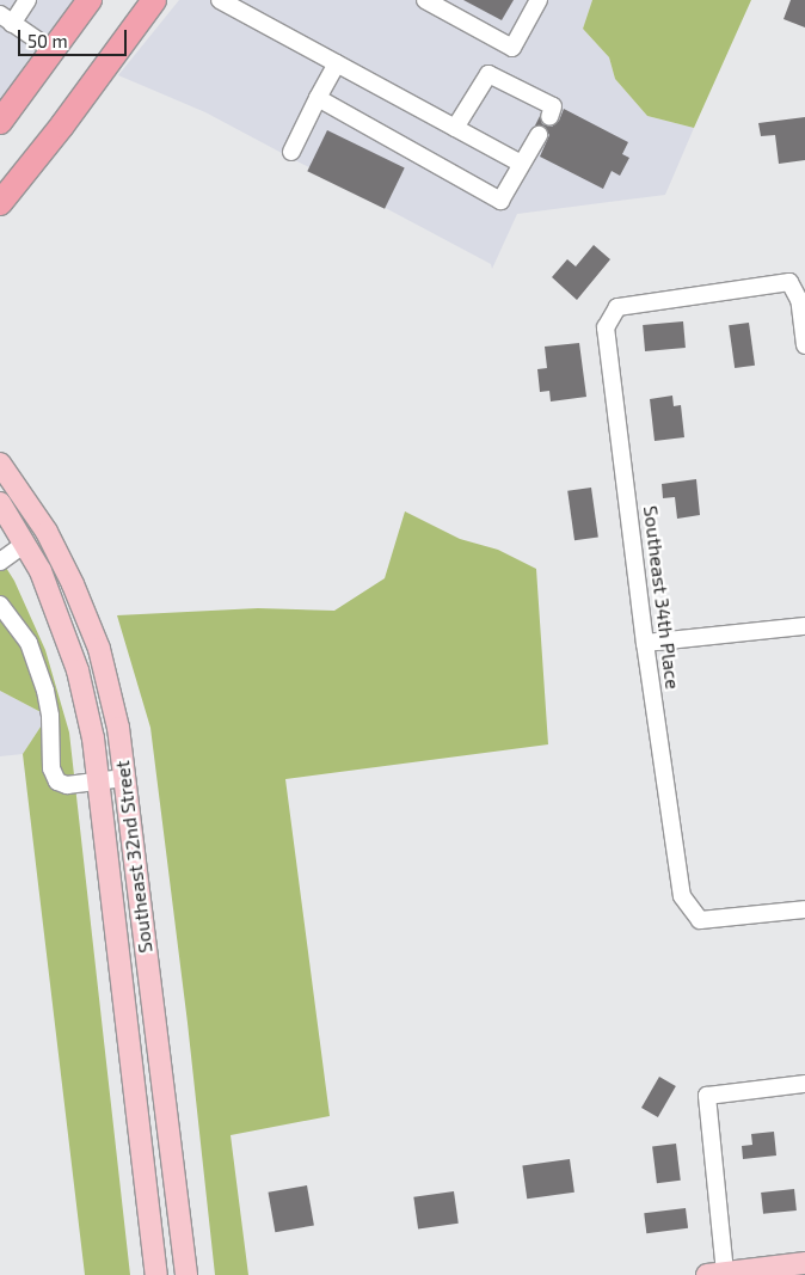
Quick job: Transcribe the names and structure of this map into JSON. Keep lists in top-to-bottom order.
{
  "streets": {
    "main road": ["Southeast 32nd Street"],
    "street": ["Southeast 34th Place"]
  },
  "scale_bar": "50 m"
}
